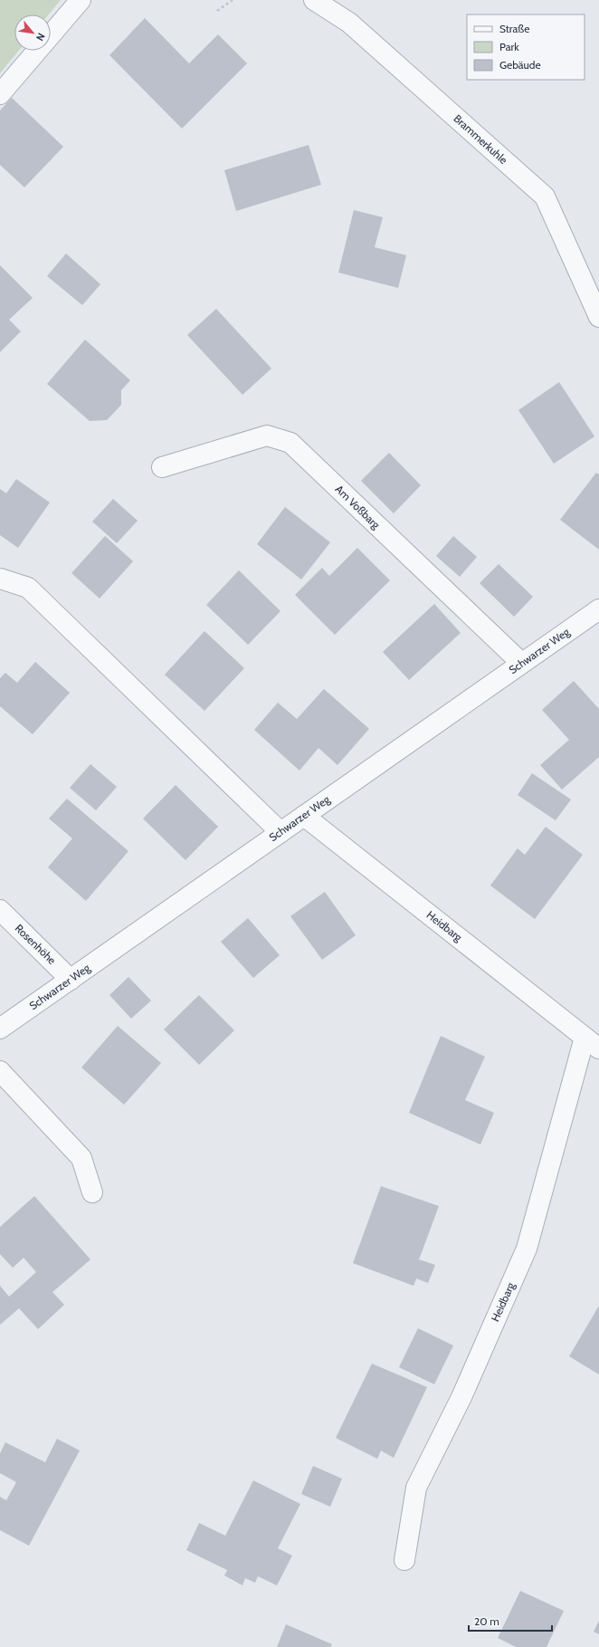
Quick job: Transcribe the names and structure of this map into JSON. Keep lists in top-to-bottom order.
{
  "streets": {
    "street": [
      "Brammerkuhle",
      "Am Voßbarg",
      "Schwarzer Weg",
      "Heidbarg",
      "Rosenhöhe"
    ]
  },
  "crossings": [
    ["Am Voßbarg", "Schwarzer Weg"],
    ["Schwarzer Weg", "Heidbarg"],
    ["Schwarzer Weg", "Rosenhöhe"]
  ],
  "legend": ["Straße", "Park", "Gebäude"],
  "scale_bar": "20 m",
  "north": "bottom right"
}
